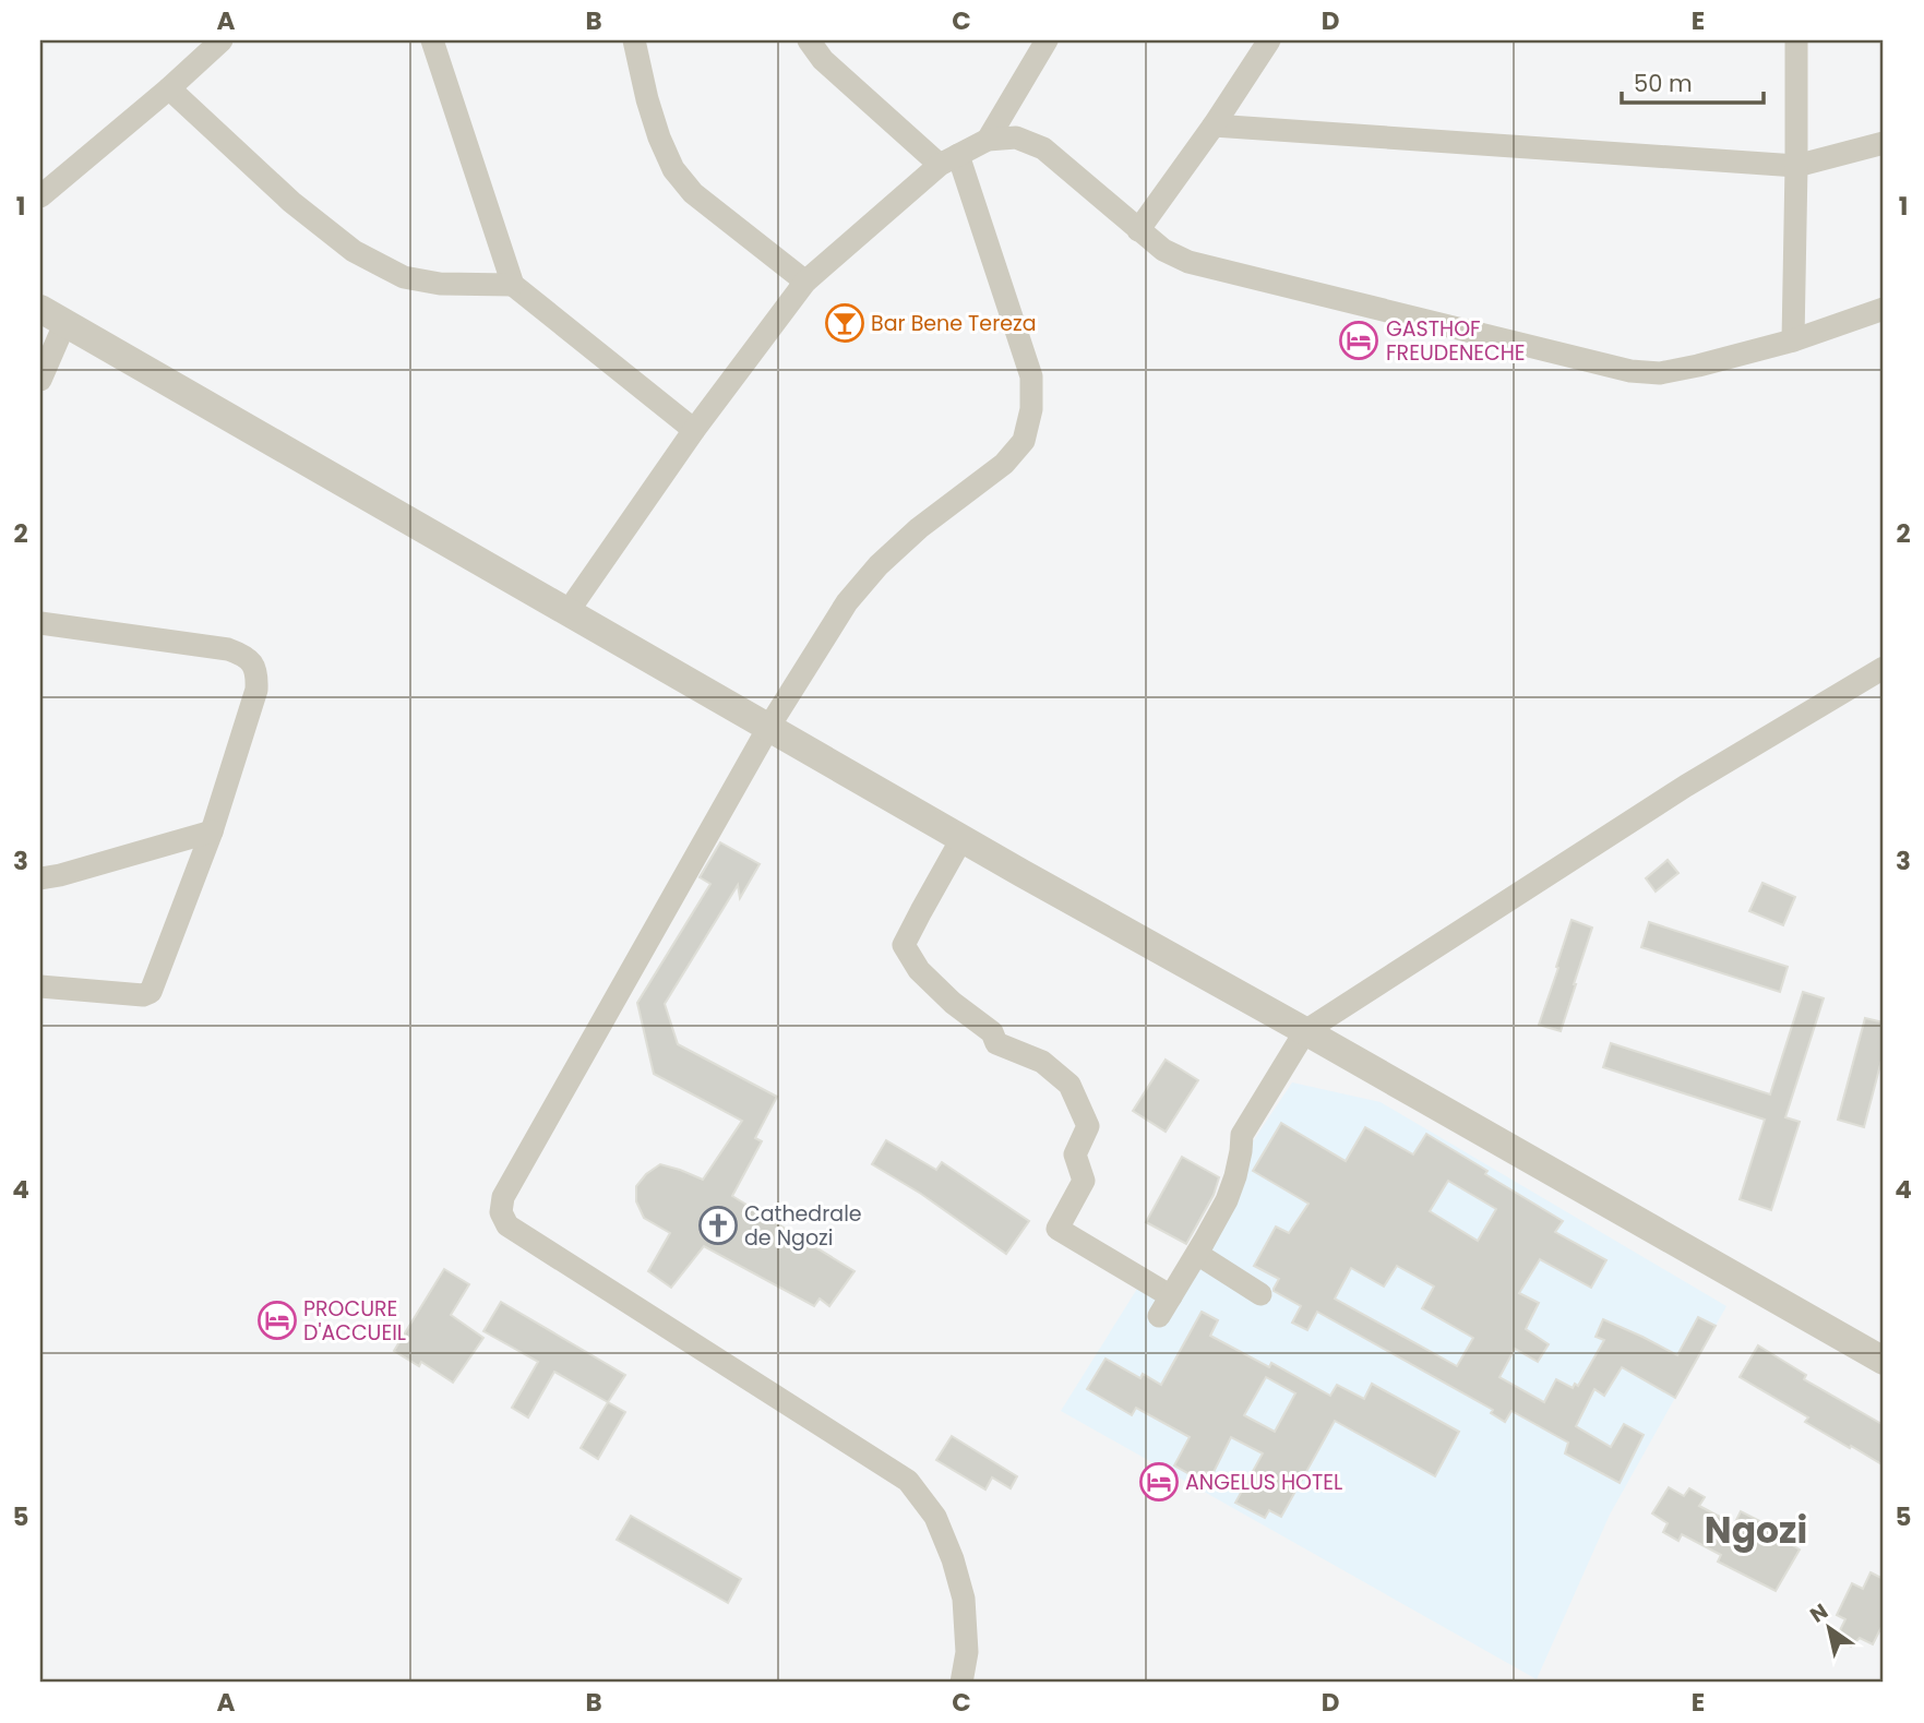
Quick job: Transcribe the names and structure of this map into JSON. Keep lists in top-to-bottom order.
{
  "districts": ["Ngozi"],
  "places": {
    "bar": ["Bar Bene Tereza"],
    "hotel": ["GASTHOF FREUDENECHE", "PROCURE D'ACCUEIL", "ANGELUS HOTEL"],
    "church": ["Cathedrale de Ngozi"]
  },
  "scale_bar": "50 m",
  "north": "top left",
  "grid": {
    "columns": [
      "A",
      "B",
      "C",
      "D",
      "E"
    ],
    "rows": [
      "1",
      "2",
      "3",
      "4",
      "5"
    ]
  }
}
